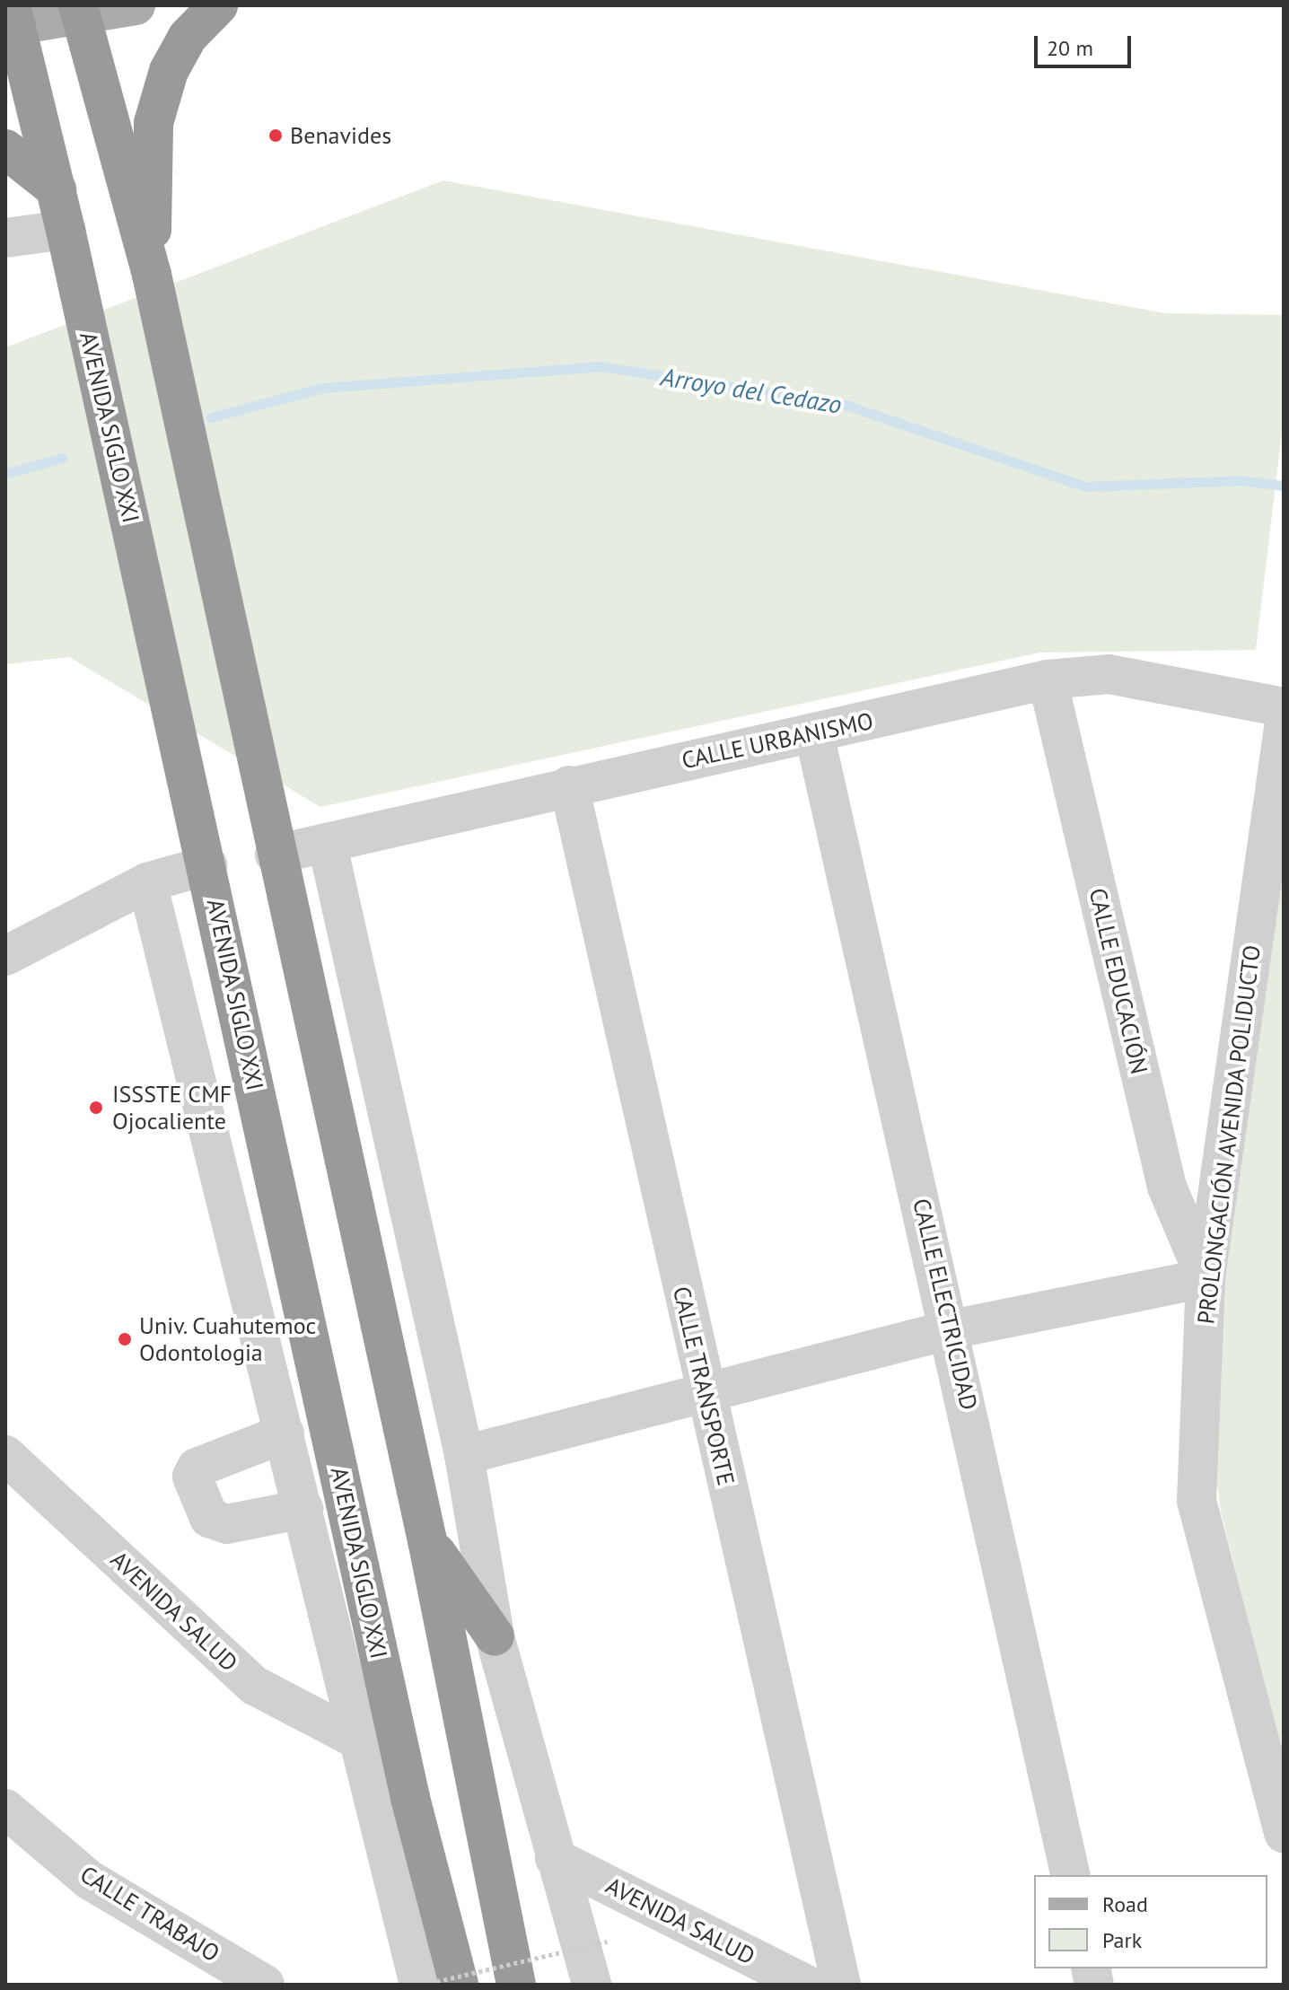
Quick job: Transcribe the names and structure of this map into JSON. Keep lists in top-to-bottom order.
{
  "streets": {
    "highway": ["AVENIDA SIGLO XXI"],
    "street": [
      "CALLE URBANISMO",
      "CALLE EDUCACIÓN",
      "PROLONGACIÓN AVENIDA POLIDUCTO",
      "CALLE ELECTRICIDAD",
      "CALLE TRANSPORTE",
      "AVENIDA SALUD",
      "CALLE TRABAJO"
    ]
  },
  "crossings": [
    ["AVENIDA SIGLO XXI", "AVENIDA SALUD"],
    ["CALLE URBANISMO", "CALLE EDUCACIÓN"],
    ["CALLE URBANISMO", "CALLE ELECTRICIDAD"],
    ["CALLE URBANISMO", "CALLE TRANSPORTE"],
    ["CALLE EDUCACIÓN", "PROLONGACIÓN AVENIDA POLIDUCTO"]
  ],
  "water": ["Arroyo del Cedazo"],
  "places": ["Benavides", "ISSSTE CMF Ojocaliente", "Univ. Cuahutemoc Odontologia"],
  "legend": ["Road", "Park"],
  "scale_bar": "20 m"
}
